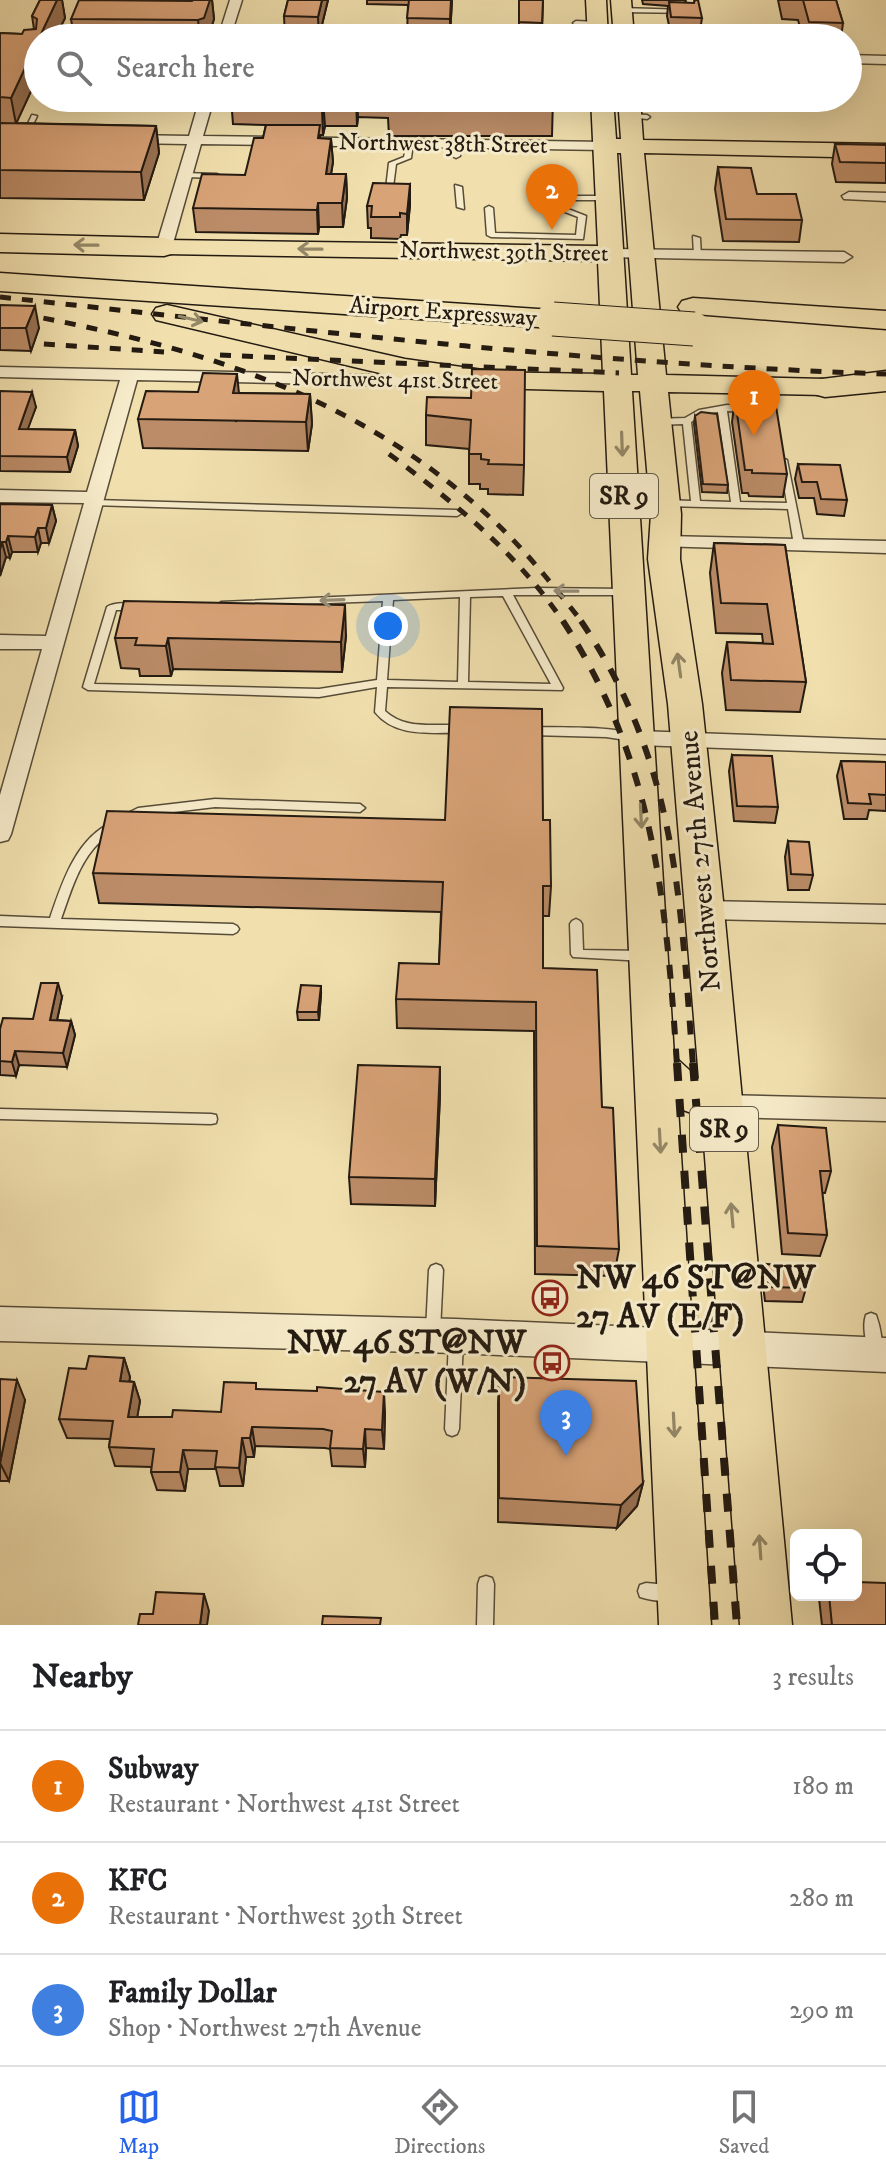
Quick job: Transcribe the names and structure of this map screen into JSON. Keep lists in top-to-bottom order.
{
  "streets": {
    "highway": ["Airport Expressway"],
    "main road": [
      "Northwest 38th Street",
      "Northwest 39th Street",
      "Northwest 41st Street",
      "SR 9",
      "Northwest 27th Avenue"
    ]
  },
  "crossings": [
    ["Northwest 38th Street", "Northwest 27th Avenue"],
    ["Northwest 39th Street", "Northwest 27th Avenue"],
    ["Northwest 41st Street", "Northwest 27th Avenue"]
  ],
  "one_way": ["Northwest 39th Street"],
  "places": {
    "bus stop": ["NW 46 ST@NW 27 AV (E/F)", "NW 46 ST@NW 27 AV (W/N)"]
  },
  "page": {
    "search": "Search here",
    "pins": ["2", "1", "3"],
    "heading": ["Nearby", "3 results"],
    "list": [
      {
        "mark": "1",
        "name": "Subway",
        "note": "Restaurant · Northwest 41st Street",
        "value": "180 m"
      },
      {
        "mark": "2",
        "name": "KFC",
        "note": "Restaurant · Northwest 39th Street",
        "value": "280 m"
      },
      {
        "mark": "3",
        "name": "Family Dollar",
        "note": "Shop · Northwest 27th Avenue",
        "value": "290 m"
      }
    ],
    "nav": ["Map", "Directions", "Saved"]
  }
}
